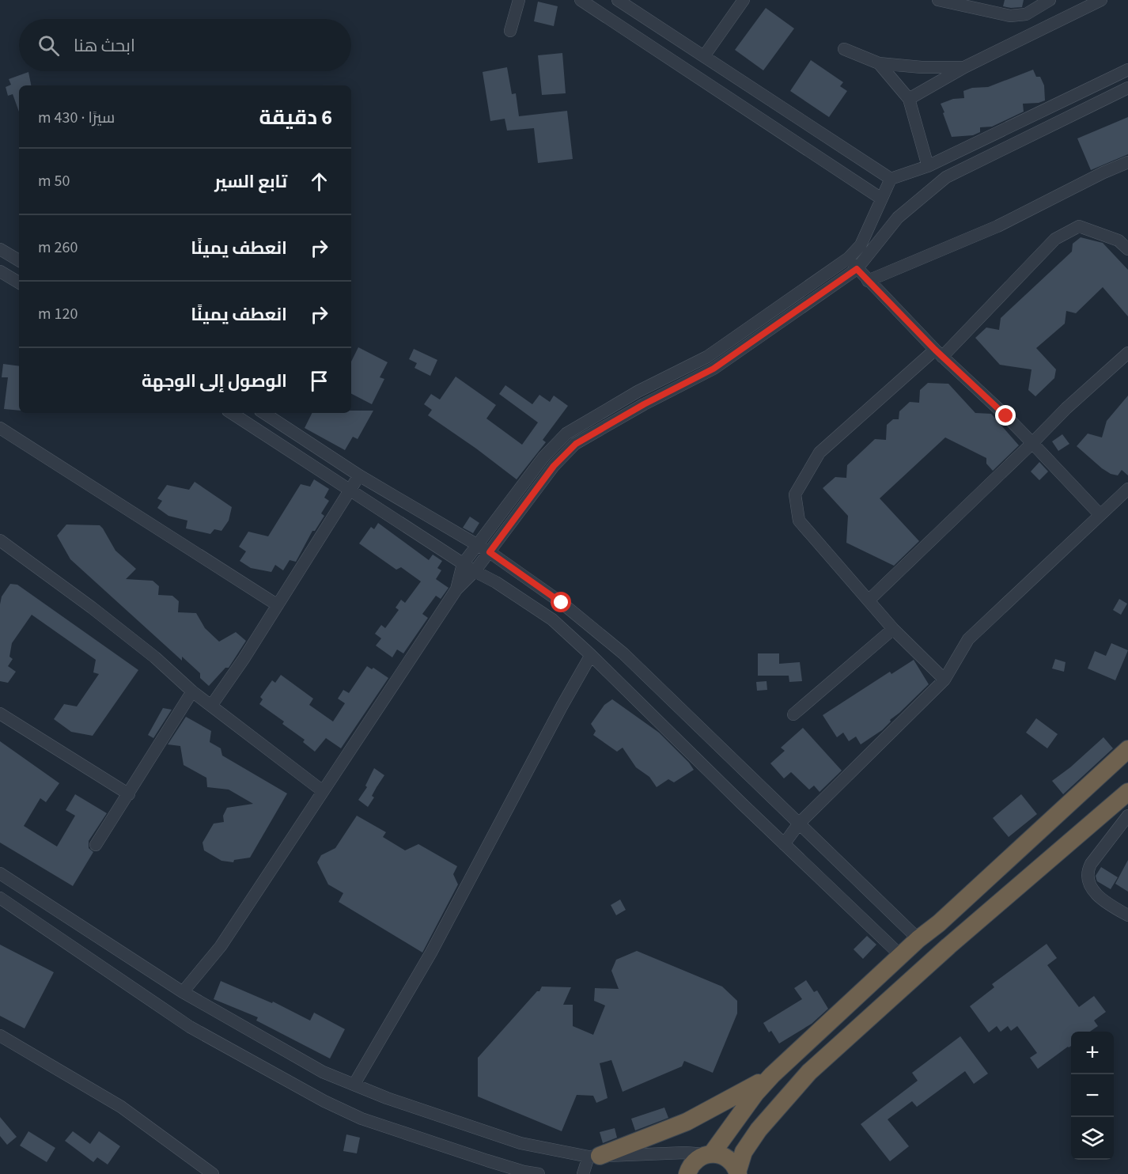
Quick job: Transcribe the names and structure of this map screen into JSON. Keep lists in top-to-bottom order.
{
  "page": {
    "search": "ابحث هنا",
    "heading": ["6 دقيقة", "سيرًا · 430 m"],
    "list": [
      ["تابع السير", "50 m"],
      ["انعطف يمينًا", "260 m"],
      ["انعطف يمينًا", "120 m"],
      "الوصول إلى الوجهة"
    ],
    "map_buttons": ["+", "−"]
  }
}
